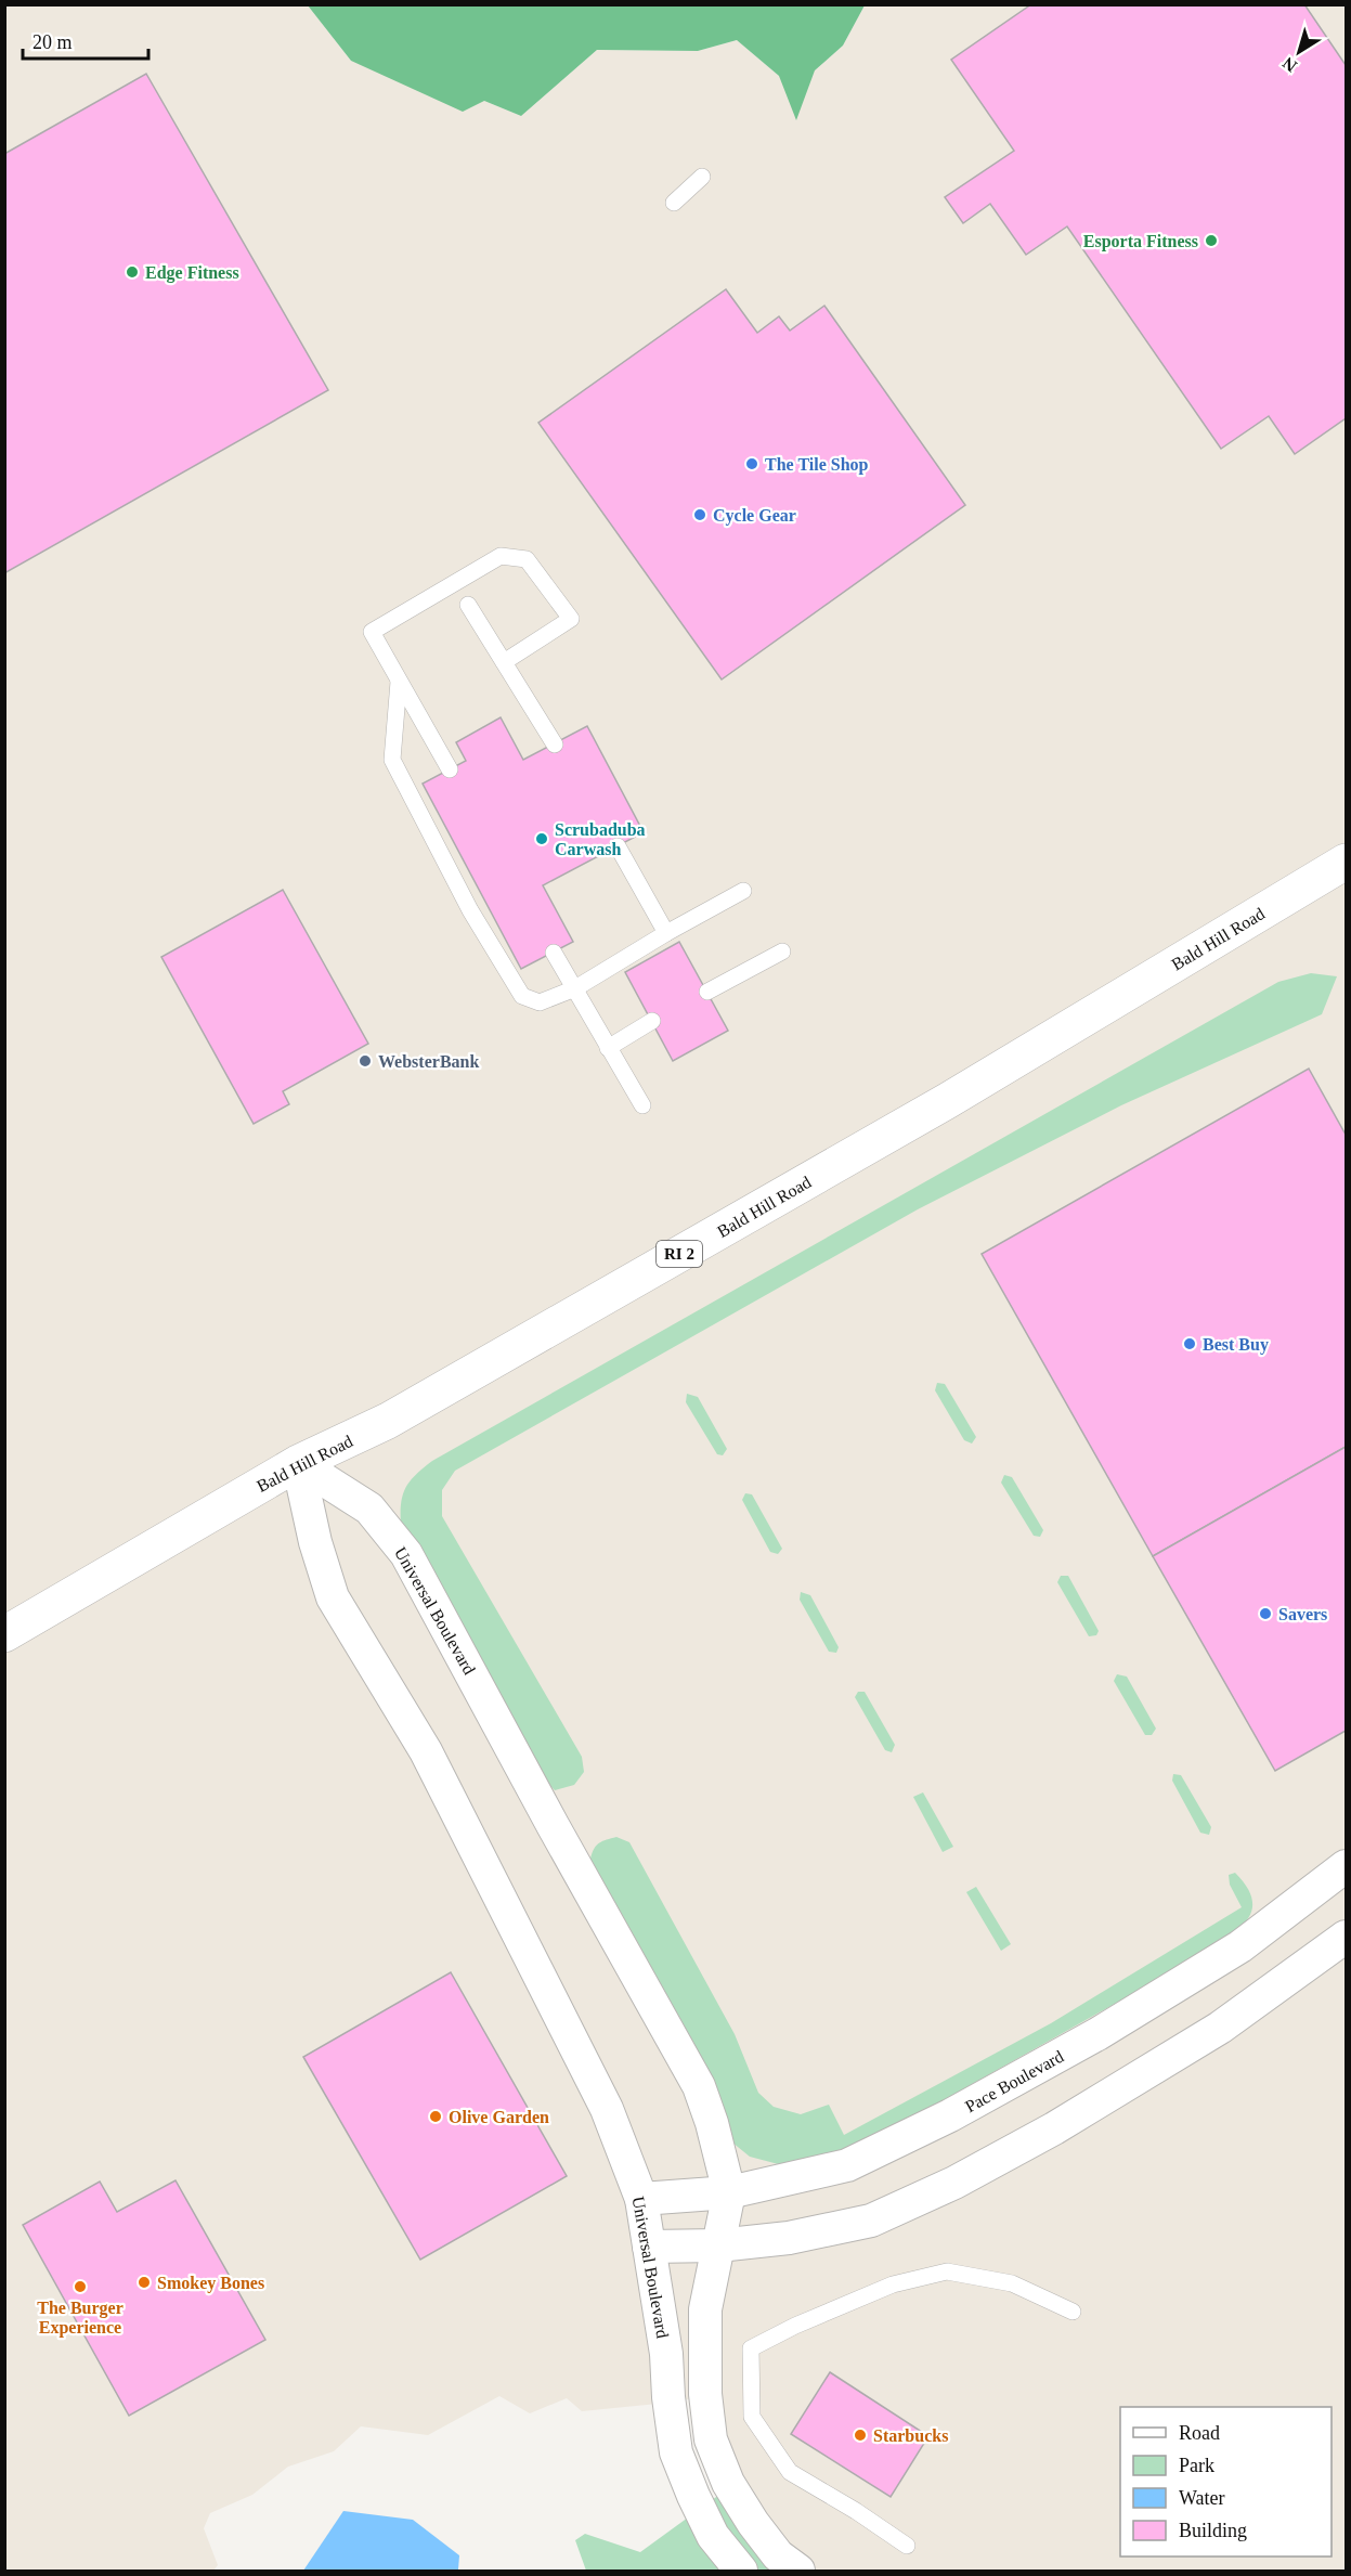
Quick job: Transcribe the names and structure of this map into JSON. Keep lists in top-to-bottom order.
{
  "streets": {
    "main road": ["Bald Hill Road", "RI 2"],
    "street": ["Universal Boulevard", "Pace Boulevard"]
  },
  "crossings": [
    ["Bald Hill Road", "Universal Boulevard"],
    ["Universal Boulevard", "Pace Boulevard"]
  ],
  "places": [
    "Esporta Fitness",
    "Edge Fitness",
    "The Tile Shop",
    "Cycle Gear",
    "Scrubaduba Carwash",
    "WebsterBank",
    "Best Buy",
    "Savers",
    "Olive Garden",
    "Smokey Bones",
    "The Burger Experience",
    "Starbucks"
  ],
  "legend": [
    "Road",
    "Park",
    "Water",
    "Building"
  ],
  "scale_bar": "20 m",
  "north": "bottom left"
}
